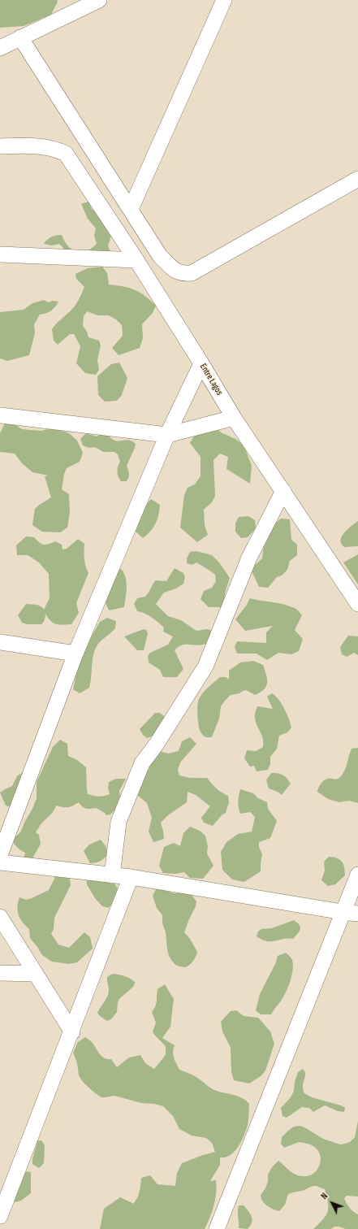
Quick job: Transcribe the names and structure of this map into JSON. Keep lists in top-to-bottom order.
{
  "streets": {
    "street": ["Entre Lagos"]
  },
  "north": "top left"
}
